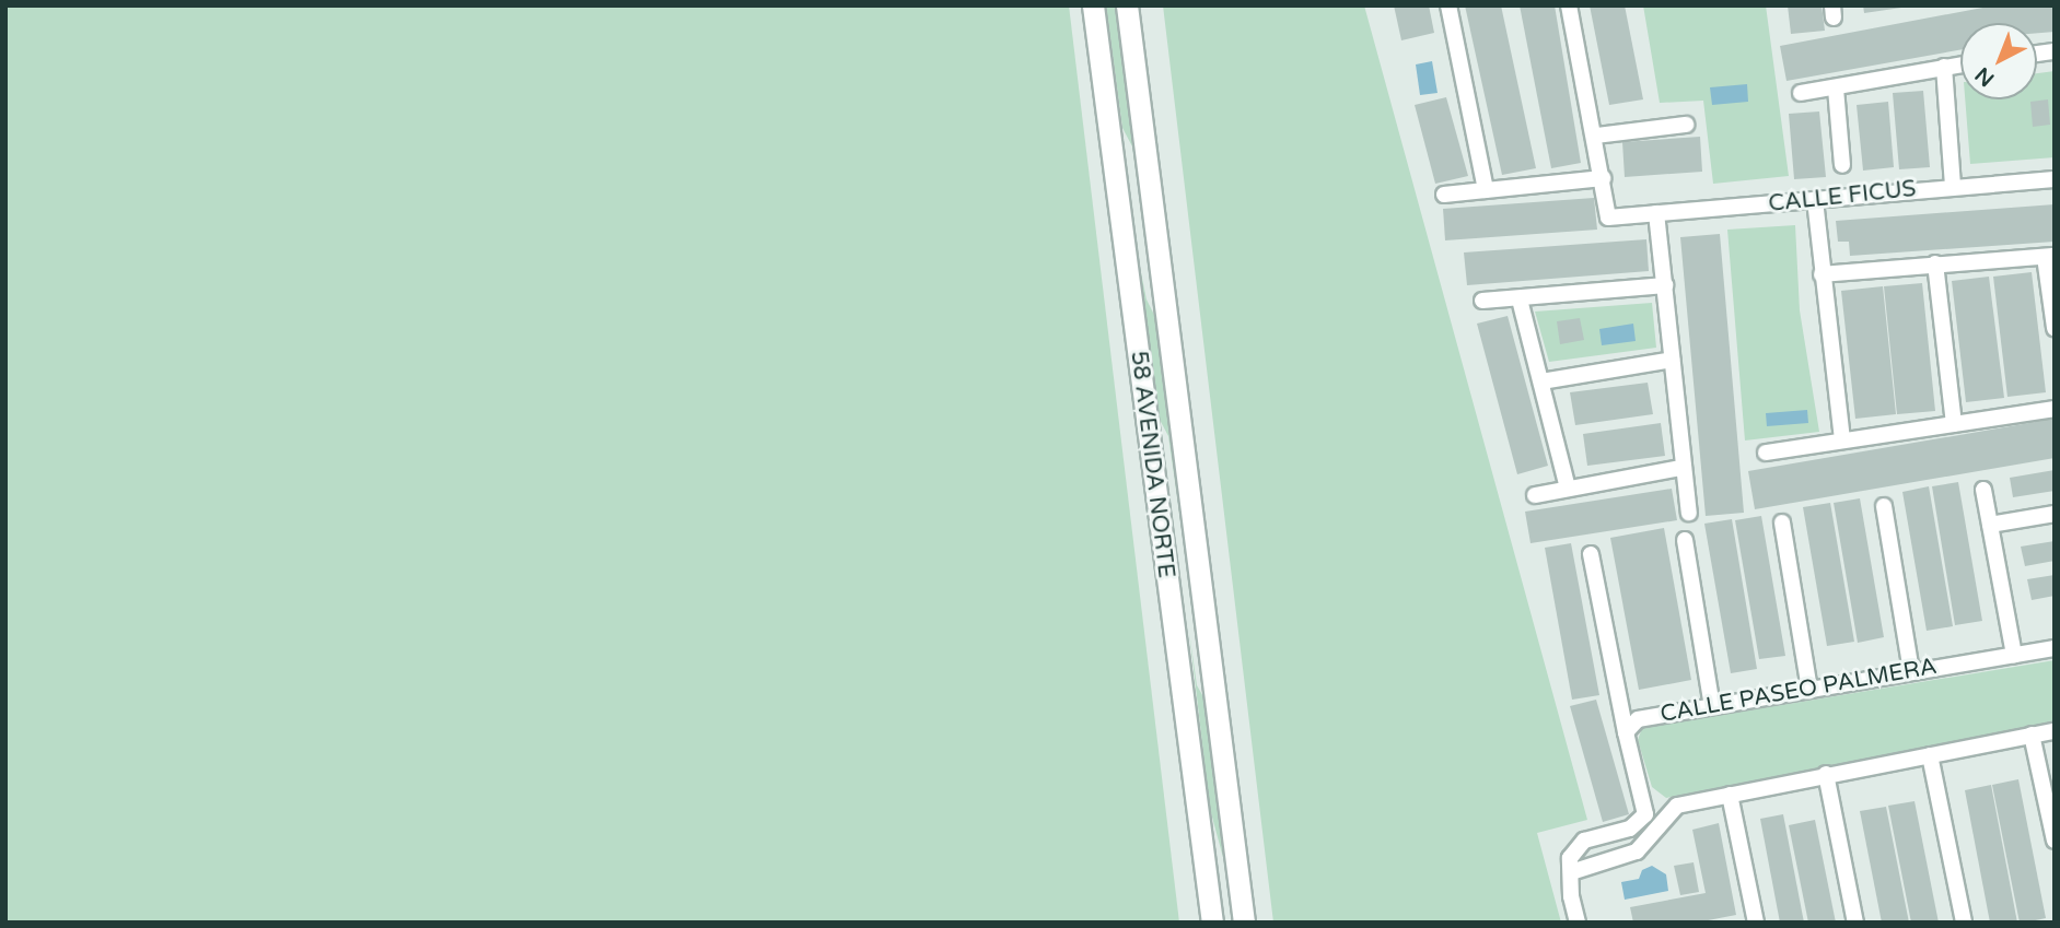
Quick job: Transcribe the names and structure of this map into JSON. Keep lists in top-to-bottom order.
{
  "streets": {
    "main road": ["58 AVENIDA NORTE"],
    "street": ["CALLE FICUS", "CALLE PASEO PALMERA"]
  },
  "north": "bottom left"
}
